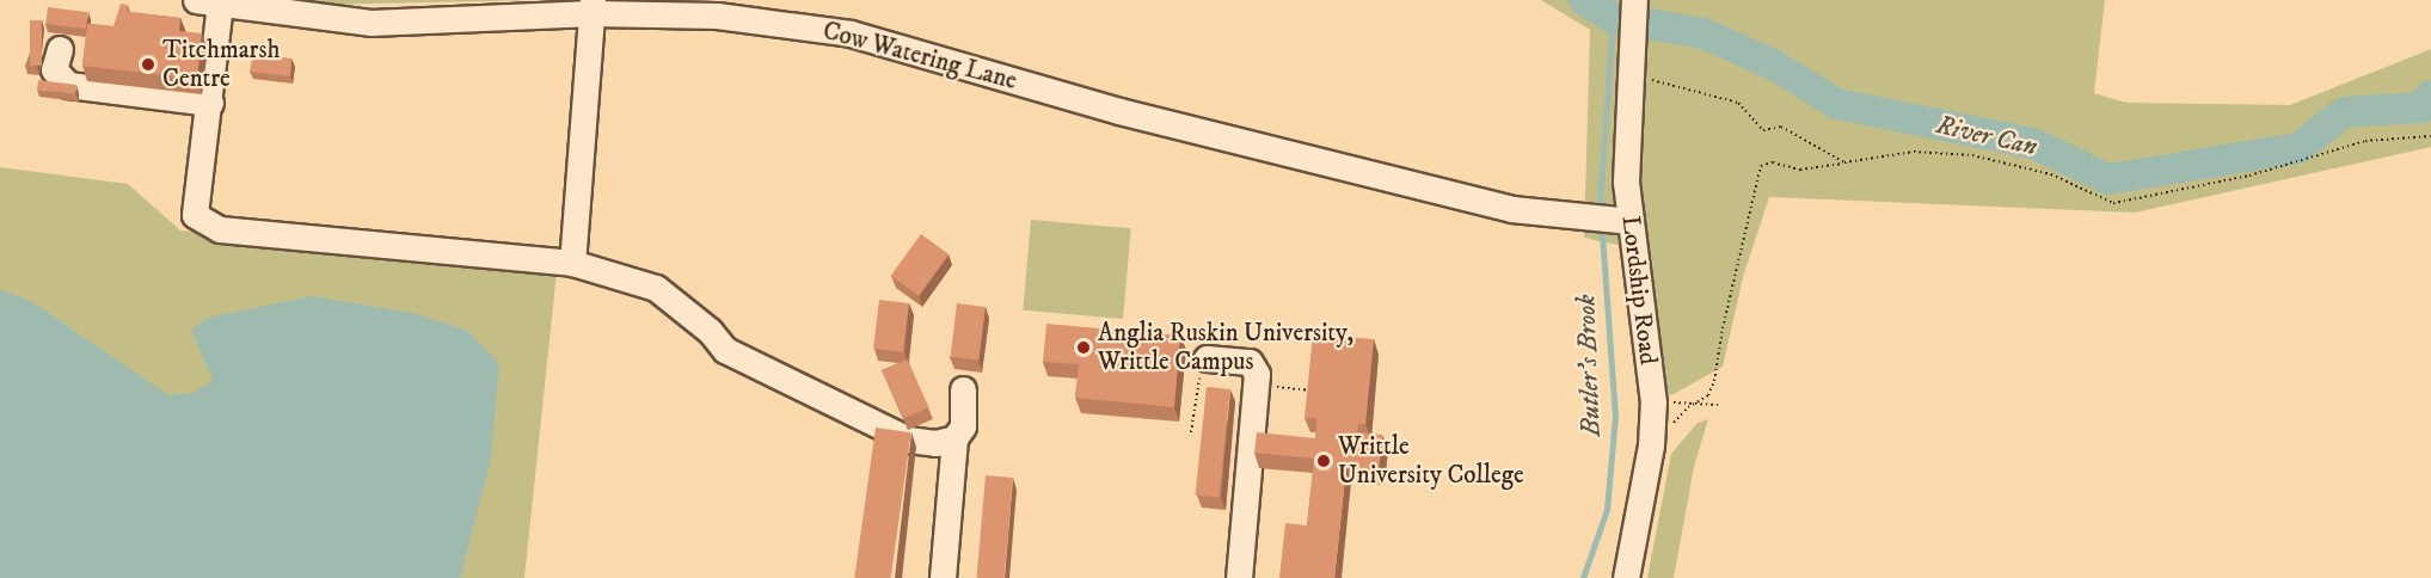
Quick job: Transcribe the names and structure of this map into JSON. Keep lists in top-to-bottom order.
{
  "streets": {
    "street": ["Cow Watering Lane", "Lordship Road"]
  },
  "crossings": [
    ["Cow Watering Lane", "Lordship Road"]
  ],
  "water": ["River Can", "Butler's Brook"],
  "places": ["Titchmarsh Centre", "Anglia Ruskin University, Writtle Campus", "Writtle University College"]
}
